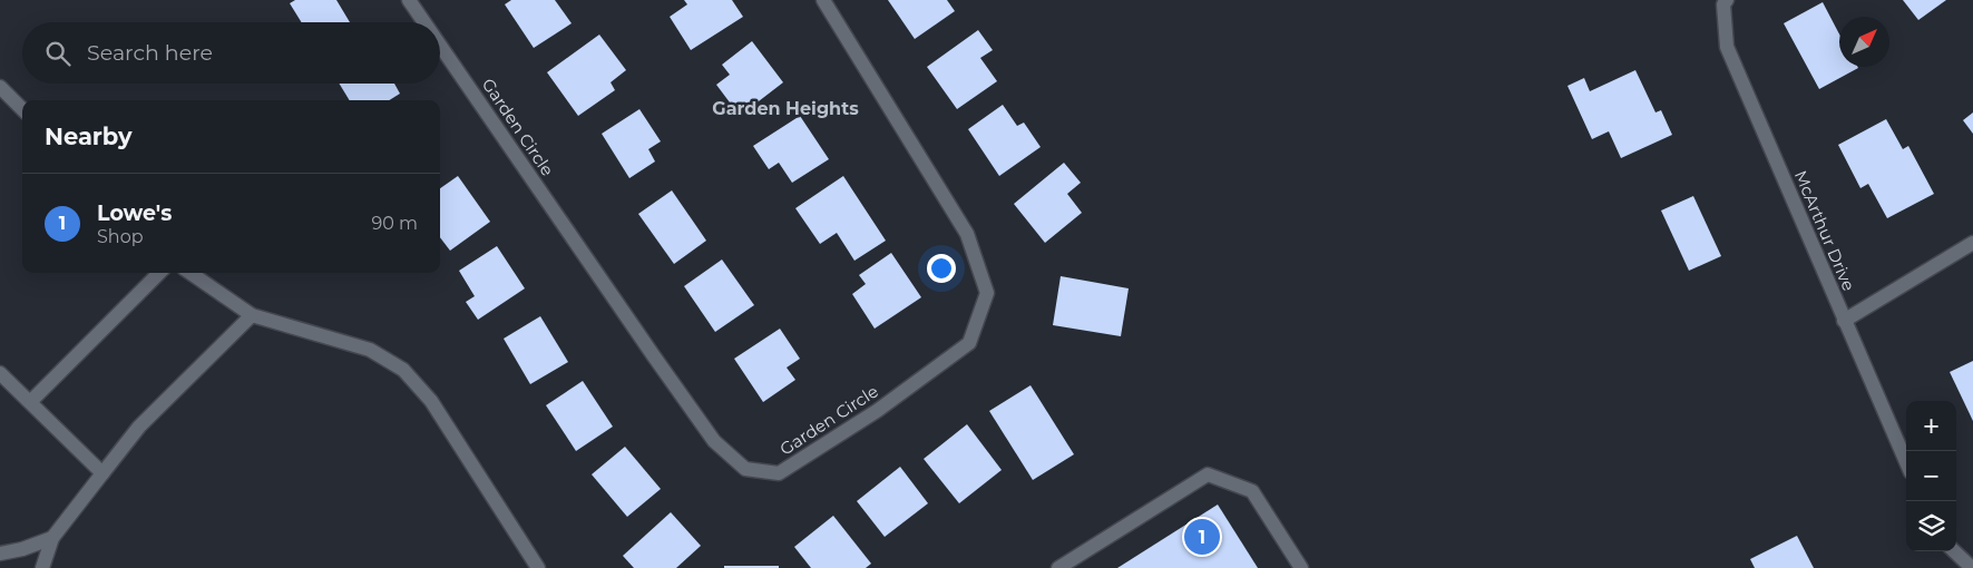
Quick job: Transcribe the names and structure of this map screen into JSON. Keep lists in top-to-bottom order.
{
  "streets": {
    "street": ["Garden Circle", "McArthur Drive"]
  },
  "districts": ["Garden Heights"],
  "north": "top right",
  "page": {
    "search": "Search here",
    "heading": "Nearby",
    "list": [
      {
        "mark": "1",
        "name": "Lowe's",
        "note": "Shop",
        "value": "90 m"
      }
    ],
    "map_buttons": ["+", "−"],
    "pins": "1"
  }
}
